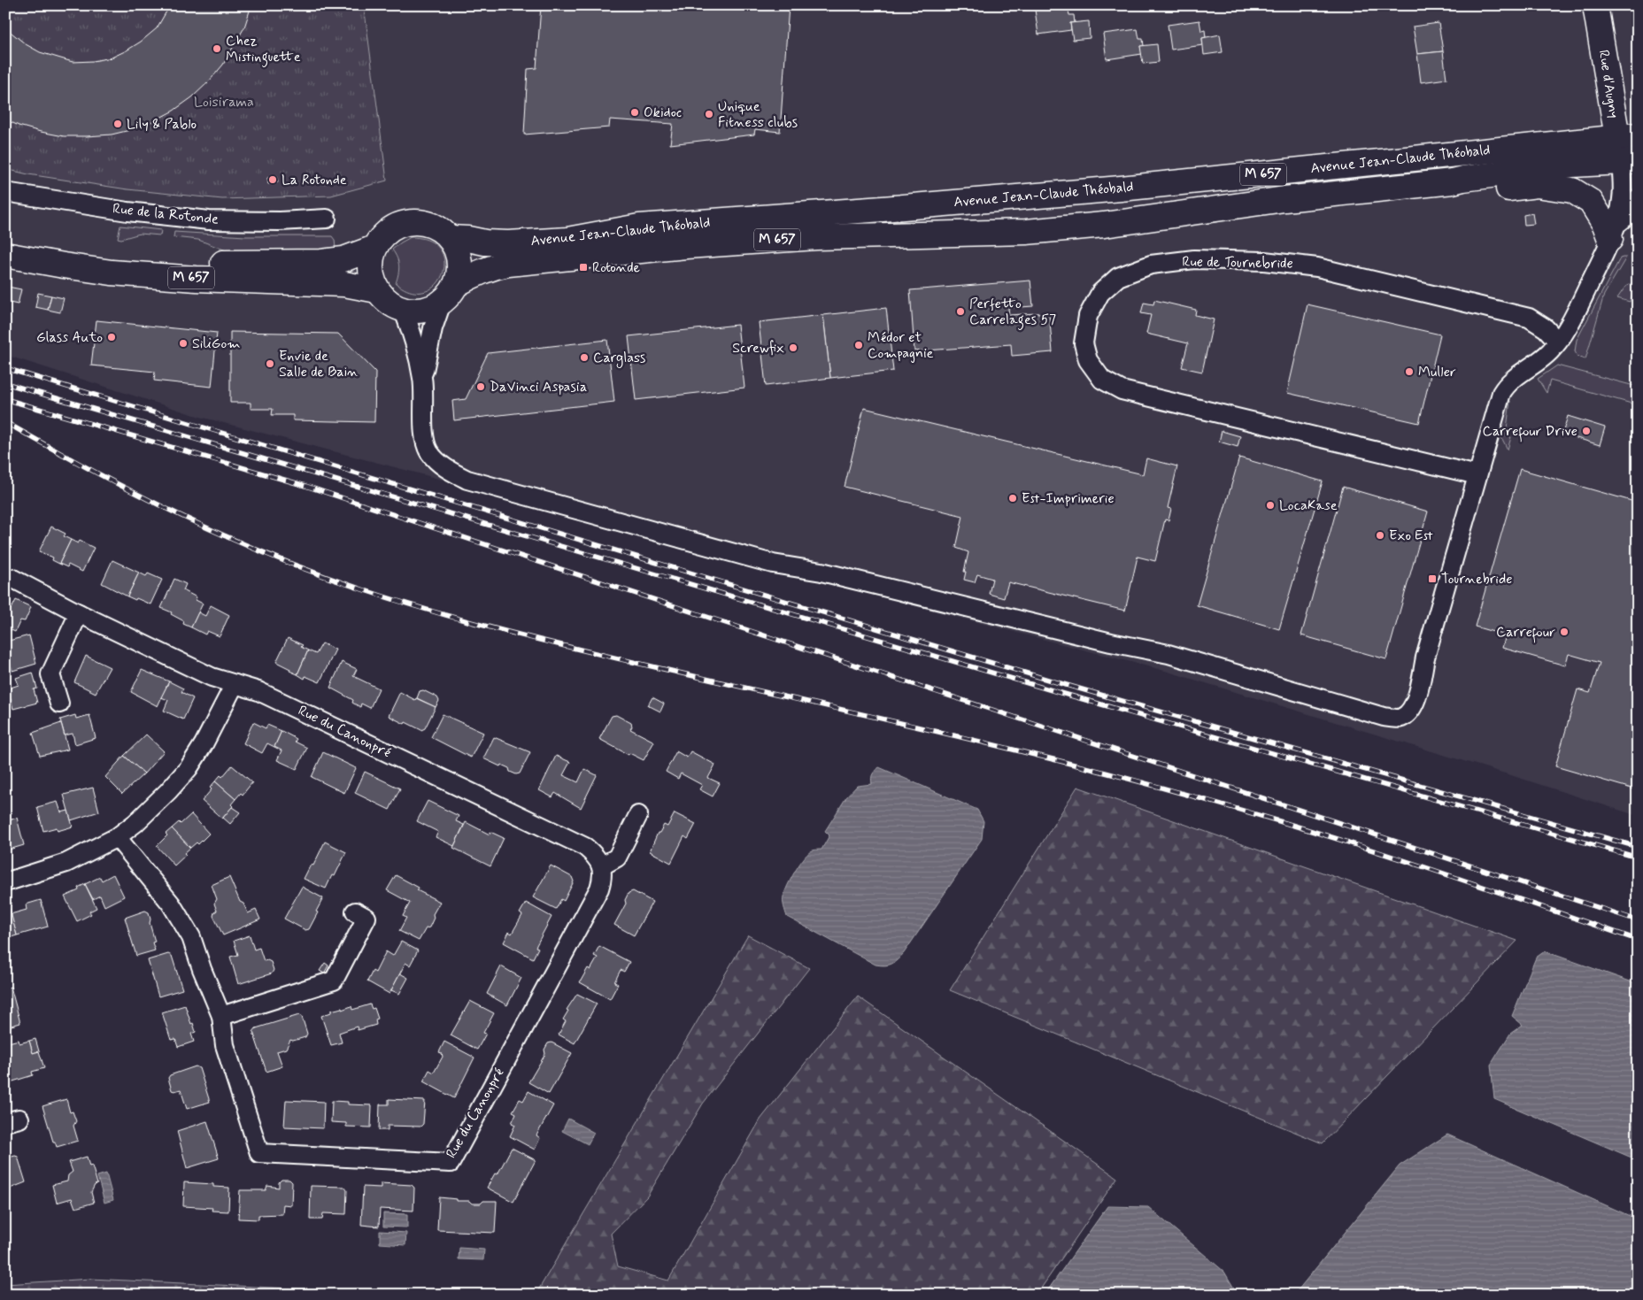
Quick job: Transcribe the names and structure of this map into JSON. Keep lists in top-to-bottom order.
{
  "streets": {
    "main road": ["Rue d'Augny", "Avenue Jean-Claude Théobald", "M 657"],
    "street": ["Rue de la Rotonde", "Rue de Tournebride", "Rue du Canonpré"]
  },
  "crossings": [
    ["Rue d'Augny", "Avenue Jean-Claude Théobald"],
    ["Avenue Jean-Claude Théobald", "M 657"]
  ],
  "parks": ["Loisirama"],
  "places": {
    "other": [
      "Chez Mistinguette",
      "Okidoc",
      "Unique Fitness clubs",
      "Lily & Pablo",
      "La Rotonde",
      "Perfetto Carrelages 57",
      "Glass Auto",
      "SiliGom",
      "Médor et Compagnie",
      "Screwfix",
      "Carglass",
      "Envie de Salle de Bain",
      "Muller",
      "DaVinci Aspasia",
      "Carrefour Drive",
      "Est-Imprimerie",
      "LocaKase",
      "Exo Est",
      "Carrefour"
    ],
    "transit": ["Rotonde", "Tournebride"]
  }
}
